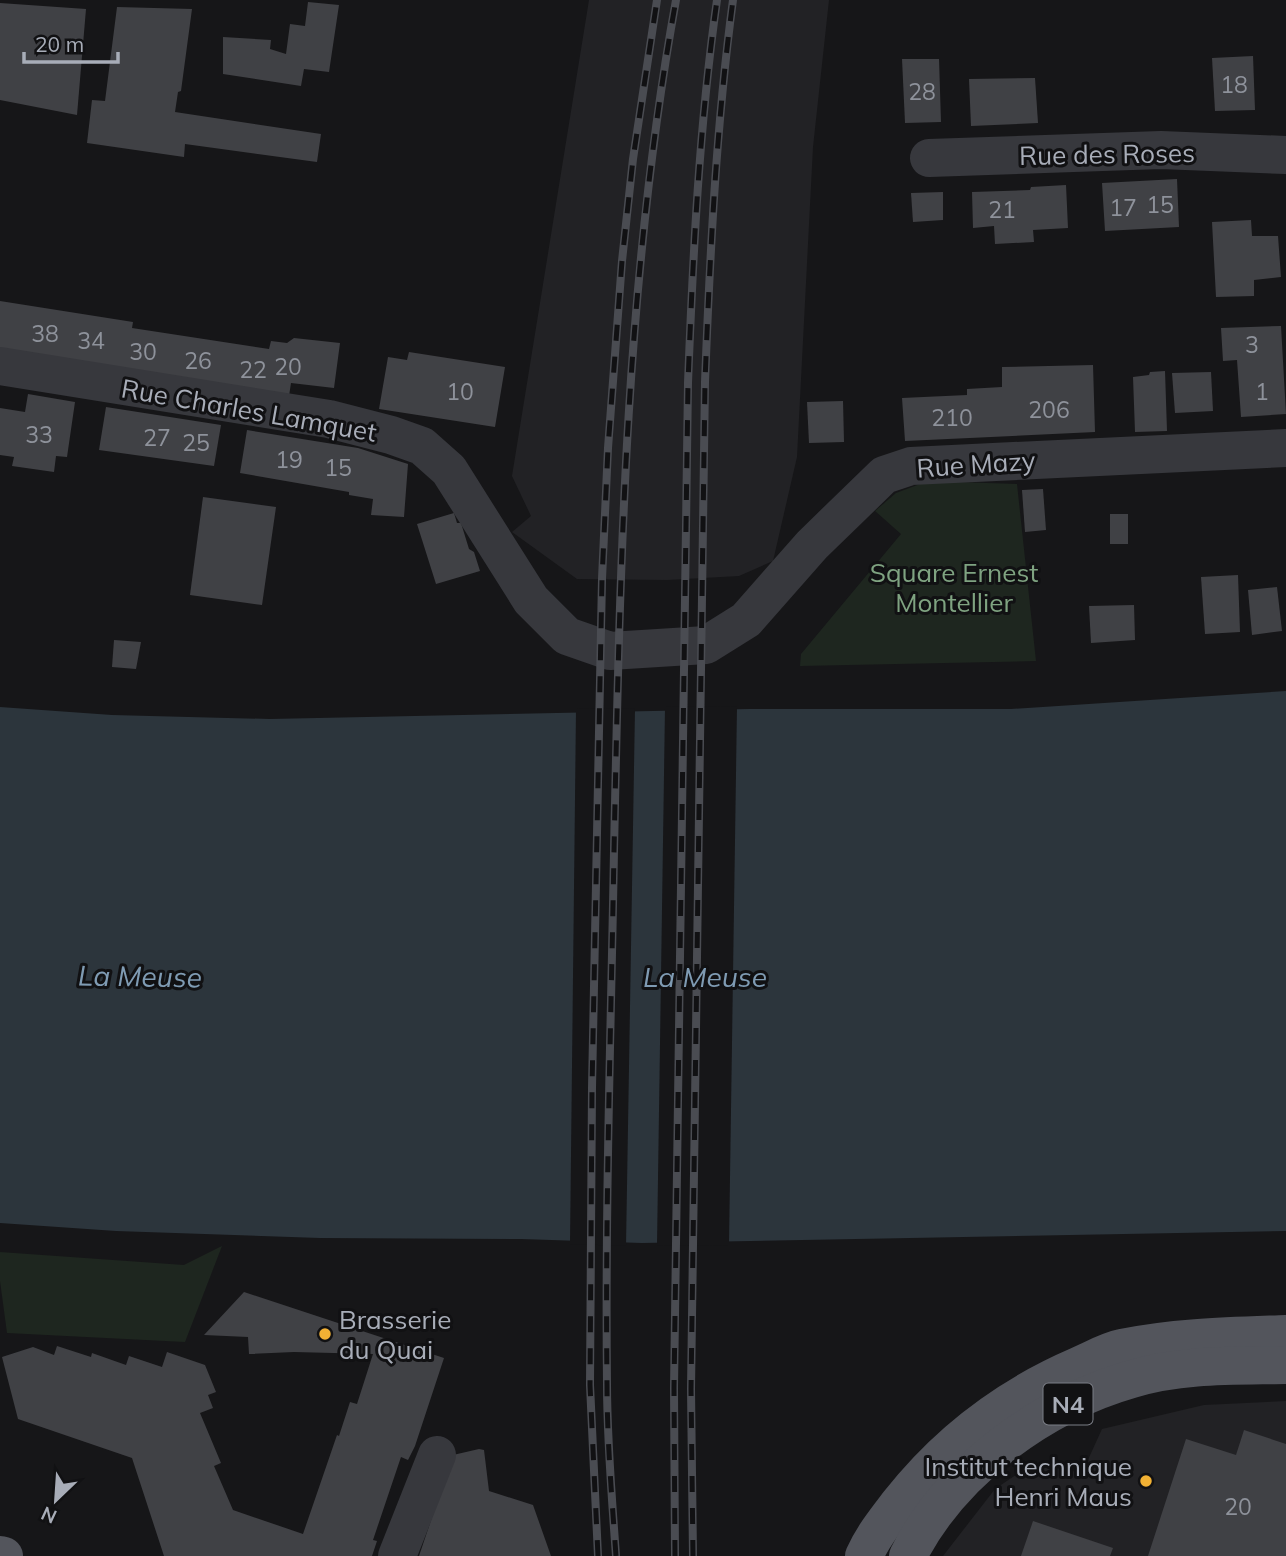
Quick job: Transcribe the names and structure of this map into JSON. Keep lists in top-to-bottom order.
{
  "streets": {
    "main road": ["N4"],
    "street": ["Rue des Roses", "Rue Charles Lamquet", "Rue Mazy"]
  },
  "crossings": [
    ["Rue Charles Lamquet", "Rue Mazy"]
  ],
  "water": ["La Meuse"],
  "parks": ["Square Ernest Montellier"],
  "places": ["Brasserie du Quai", "Institut technique Henri Maus"],
  "house_numbers": [
    "18",
    "28",
    "15",
    "17",
    "21",
    "38",
    "34",
    "3",
    "30",
    "26",
    "20",
    "22",
    "10",
    "1",
    "206",
    "210",
    "33",
    "27",
    "25",
    "19",
    "15",
    "20"
  ],
  "scale_bar": "20 m",
  "north": "bottom left"
}
